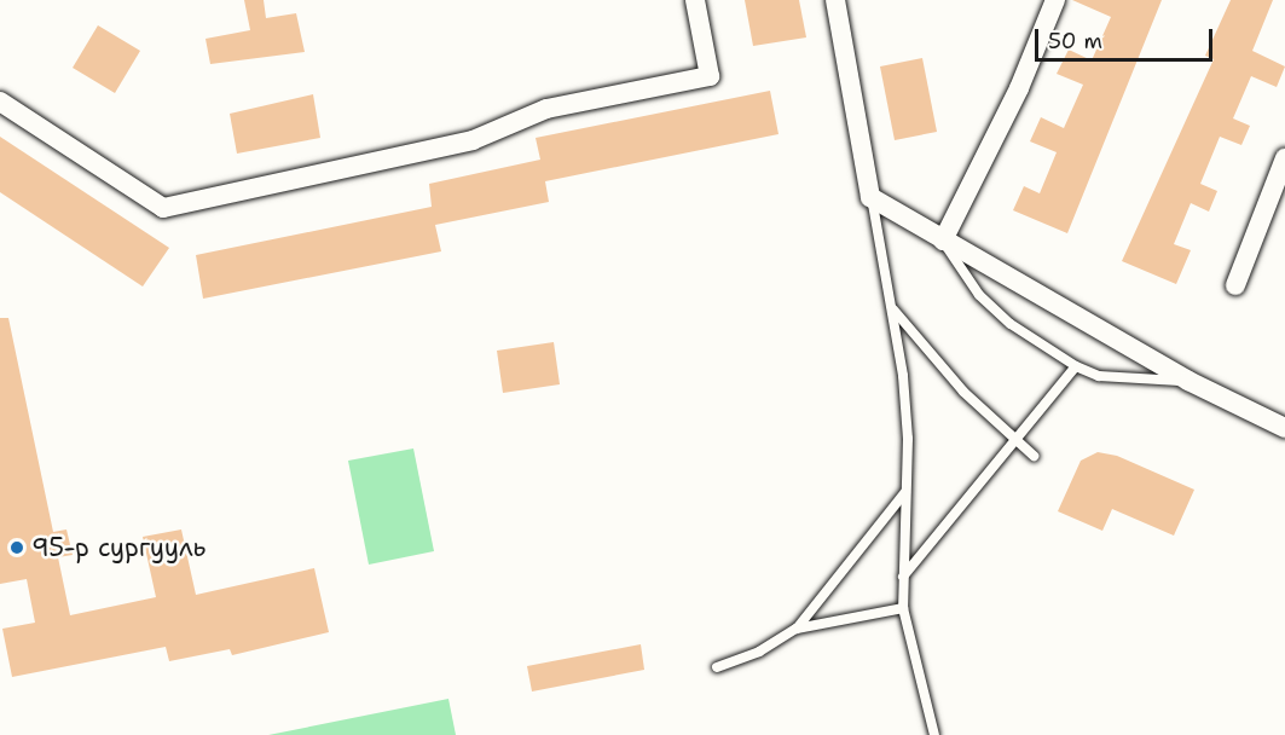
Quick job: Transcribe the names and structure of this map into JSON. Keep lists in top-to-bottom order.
{
  "places": ["95-р сургууль"],
  "scale_bar": "50 m"
}
